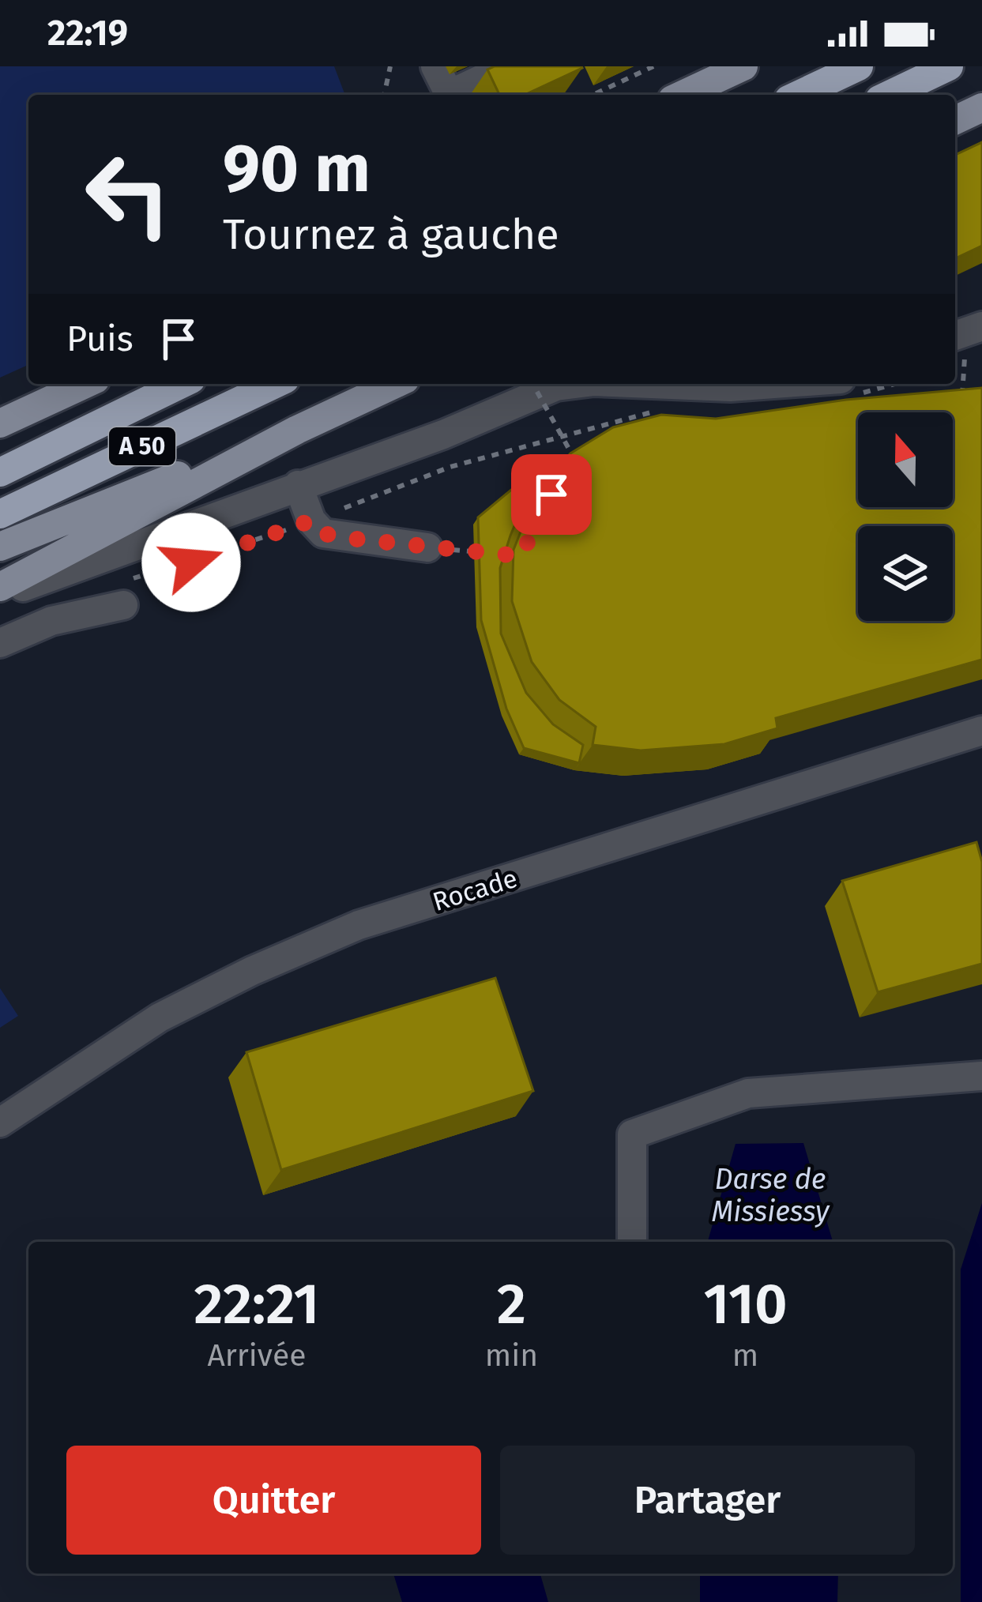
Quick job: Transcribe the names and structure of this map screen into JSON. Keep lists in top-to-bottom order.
{
  "streets": {
    "highway": ["A 50"],
    "street": ["Rocade"]
  },
  "water": ["Darse de Missiessy"],
  "north": "top",
  "page": {
    "status": "22:19",
    "turn": ["90 m", "Tournez à gauche"],
    "then": "Puis",
    "eta": [
      "22:21",
      "Arrivée",
      "2",
      "min",
      "110",
      "m"
    ],
    "buttons": ["Quitter", "Partager"]
  }
}
